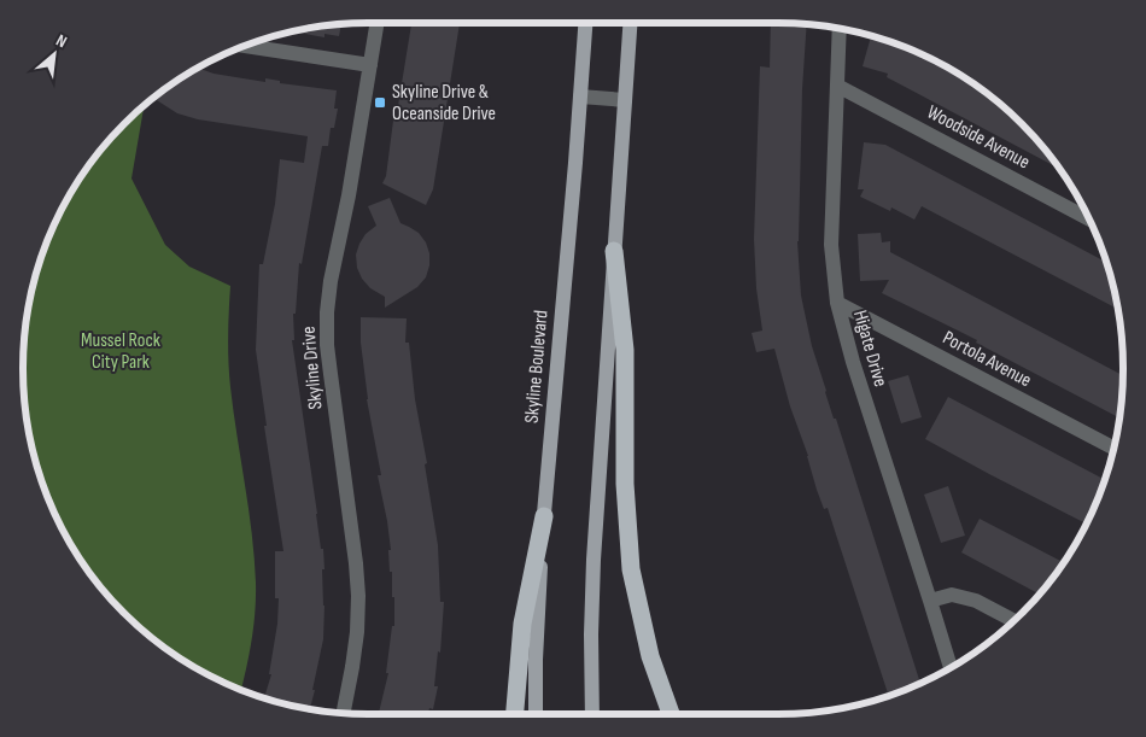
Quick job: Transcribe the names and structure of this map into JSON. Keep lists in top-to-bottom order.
{
  "streets": {
    "main road": ["Skyline Boulevard"],
    "street": [
      "Woodside Avenue",
      "Higate Drive",
      "Portola Avenue",
      "Skyline Drive"
    ]
  },
  "crossings": [
    ["Woodside Avenue", "Higate Drive"],
    ["Higate Drive", "Portola Avenue"]
  ],
  "parks": ["Mussel Rock City Park"],
  "places": {
    "transit": ["Skyline Drive & Oceanside Drive"]
  },
  "north": "top right"
}
